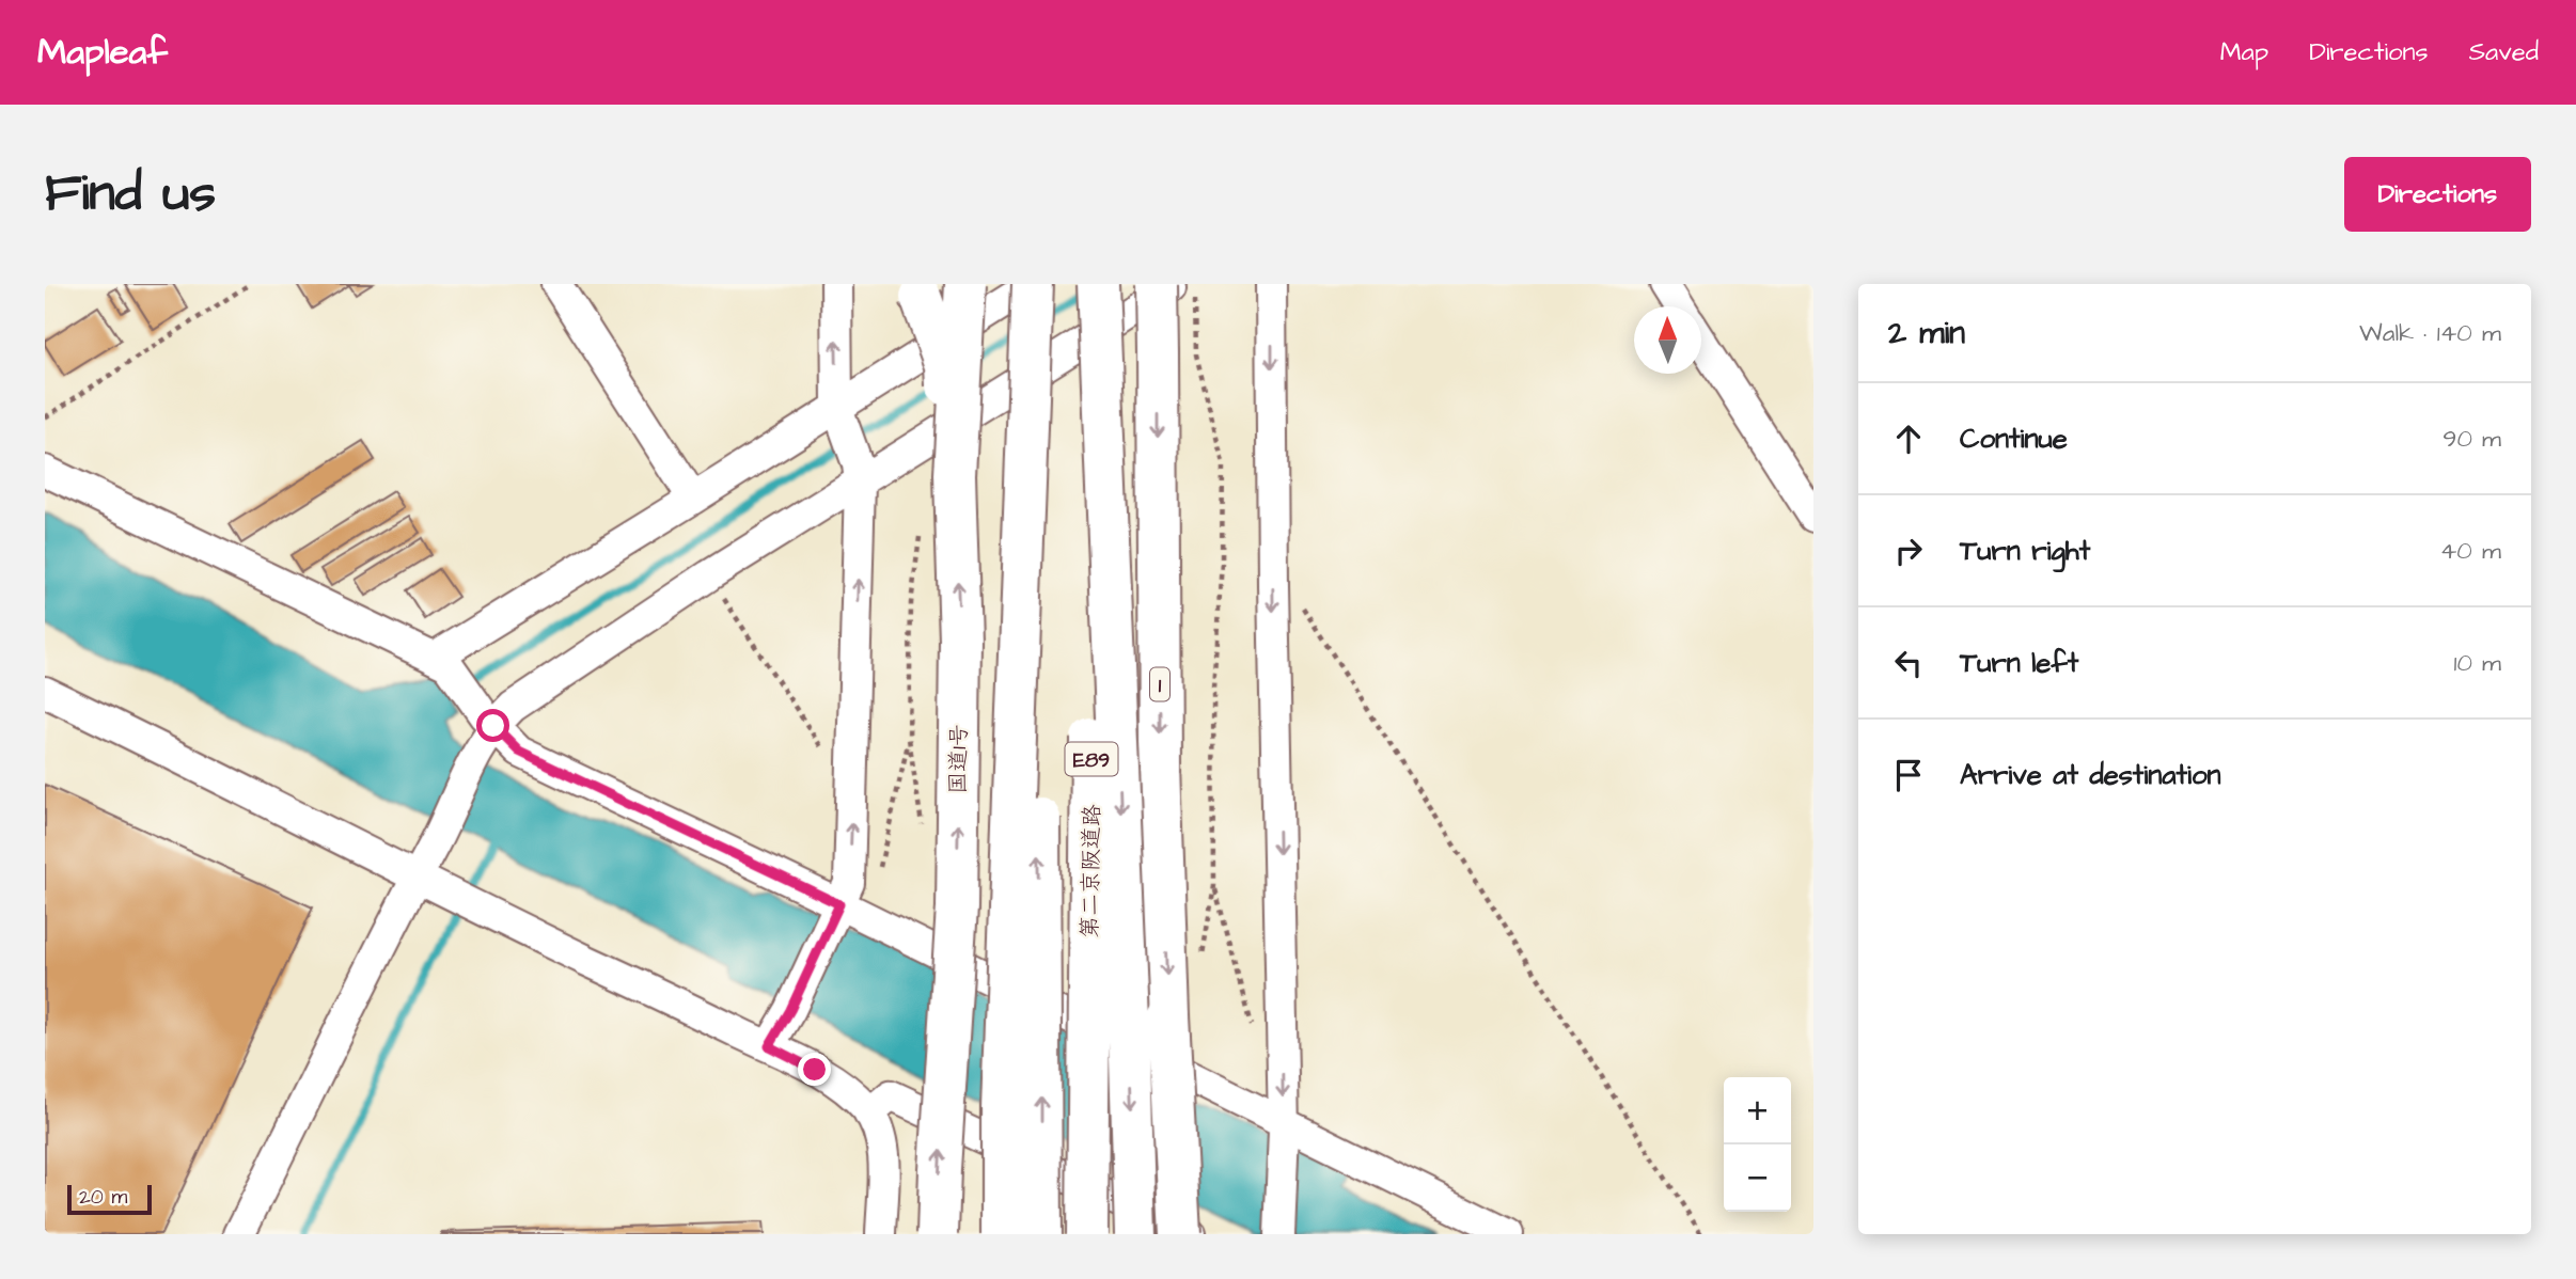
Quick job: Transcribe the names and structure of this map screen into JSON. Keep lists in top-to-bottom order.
{
  "streets": {
    "highway": [
      "1",
      "国道1号",
      "E89",
      "第二京阪道路"
    ]
  },
  "scale_bar": "20 m",
  "north": "top",
  "page": {
    "header": "Mapleaf",
    "nav": ["Map", "Directions", "Saved"],
    "buttons": "Directions",
    "title": "Find us",
    "heading": ["2 min", "Walk · 140 m"],
    "list": [
      ["Continue", "90 m"],
      ["Turn right", "40 m"],
      ["Turn left", "10 m"],
      "Arrive at destination"
    ],
    "map_buttons": ["+", "−"],
    "scale": "20 m"
  }
}
